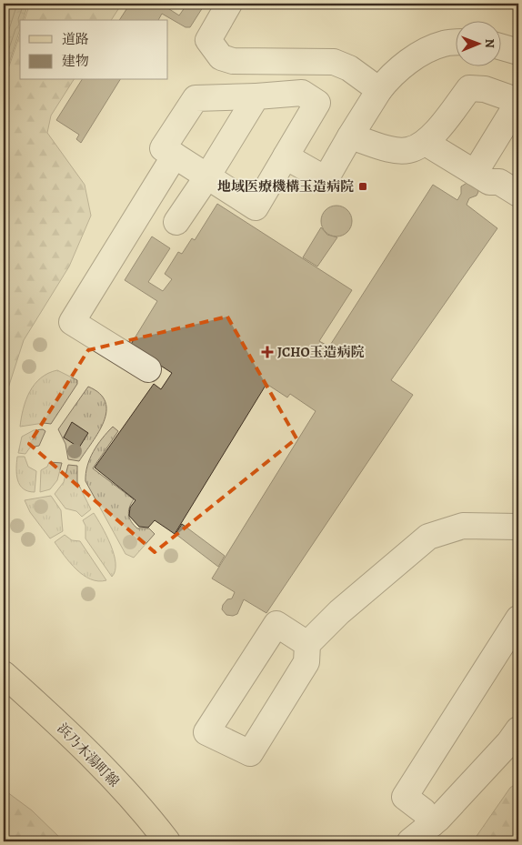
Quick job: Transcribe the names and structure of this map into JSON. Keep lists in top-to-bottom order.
{
  "streets": {
    "main road": ["浜乃木湯町線"]
  },
  "places": {
    "transit": ["地域医療機構玉造病院"],
    "health": ["JCHO玉造病院"]
  },
  "legend": ["道路", "建物"],
  "north": "right"
}
